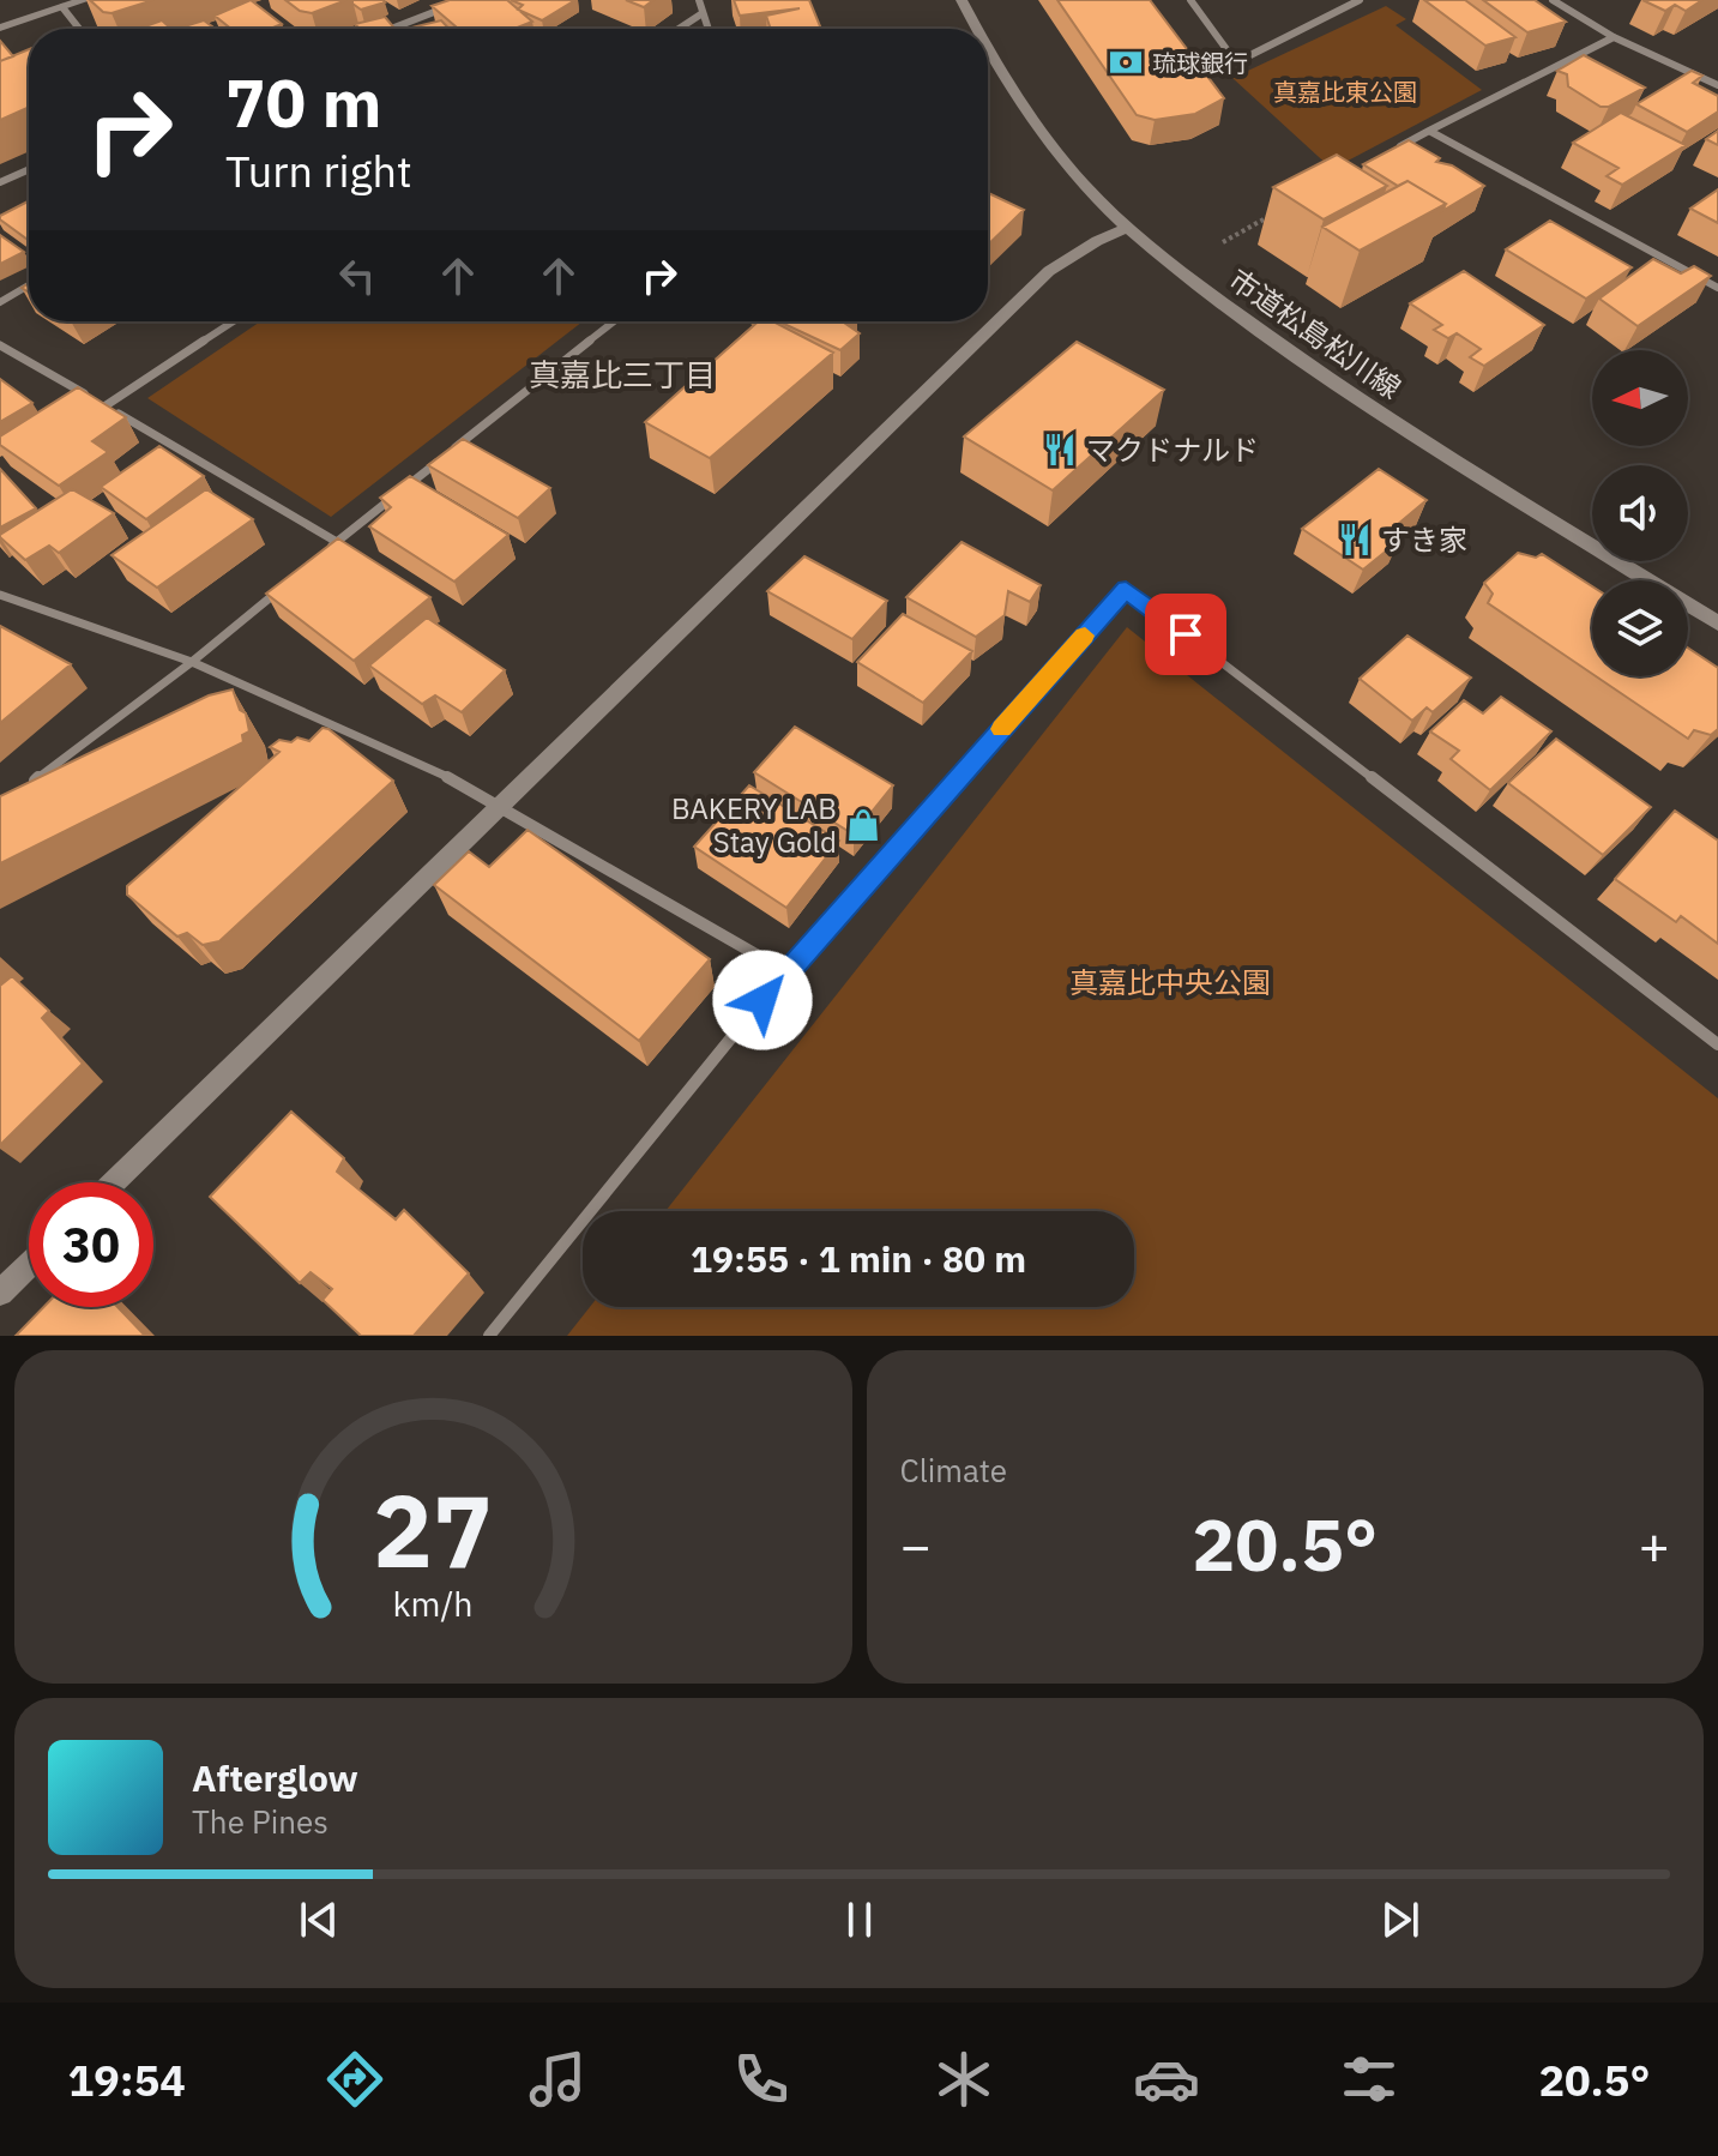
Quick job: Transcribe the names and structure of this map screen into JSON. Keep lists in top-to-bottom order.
{
  "streets": {
    "street": ["市道松島松川線"]
  },
  "districts": ["真嘉比三丁目"],
  "parks": ["真嘉比東公園", "真嘉比中央公園"],
  "places": {
    "bank": ["琉球銀行"],
    "restaurant": ["マクドナルド", "すき家"],
    "shop": ["BAKERY LAB Stay Gold"]
  },
  "north": "left",
  "page": {
    "turn": ["70 m", "Turn right"],
    "limit": "30",
    "trip": "19:55 · 1 min · 80 m",
    "tile": "Climate",
    "heat": ["−", "20.5°", "+"],
    "song": ["Afterglow", "The Pines"],
    "tabs": ["19:54", "20.5°"],
    "gauge": ["27", "km/h"]
  }
}
